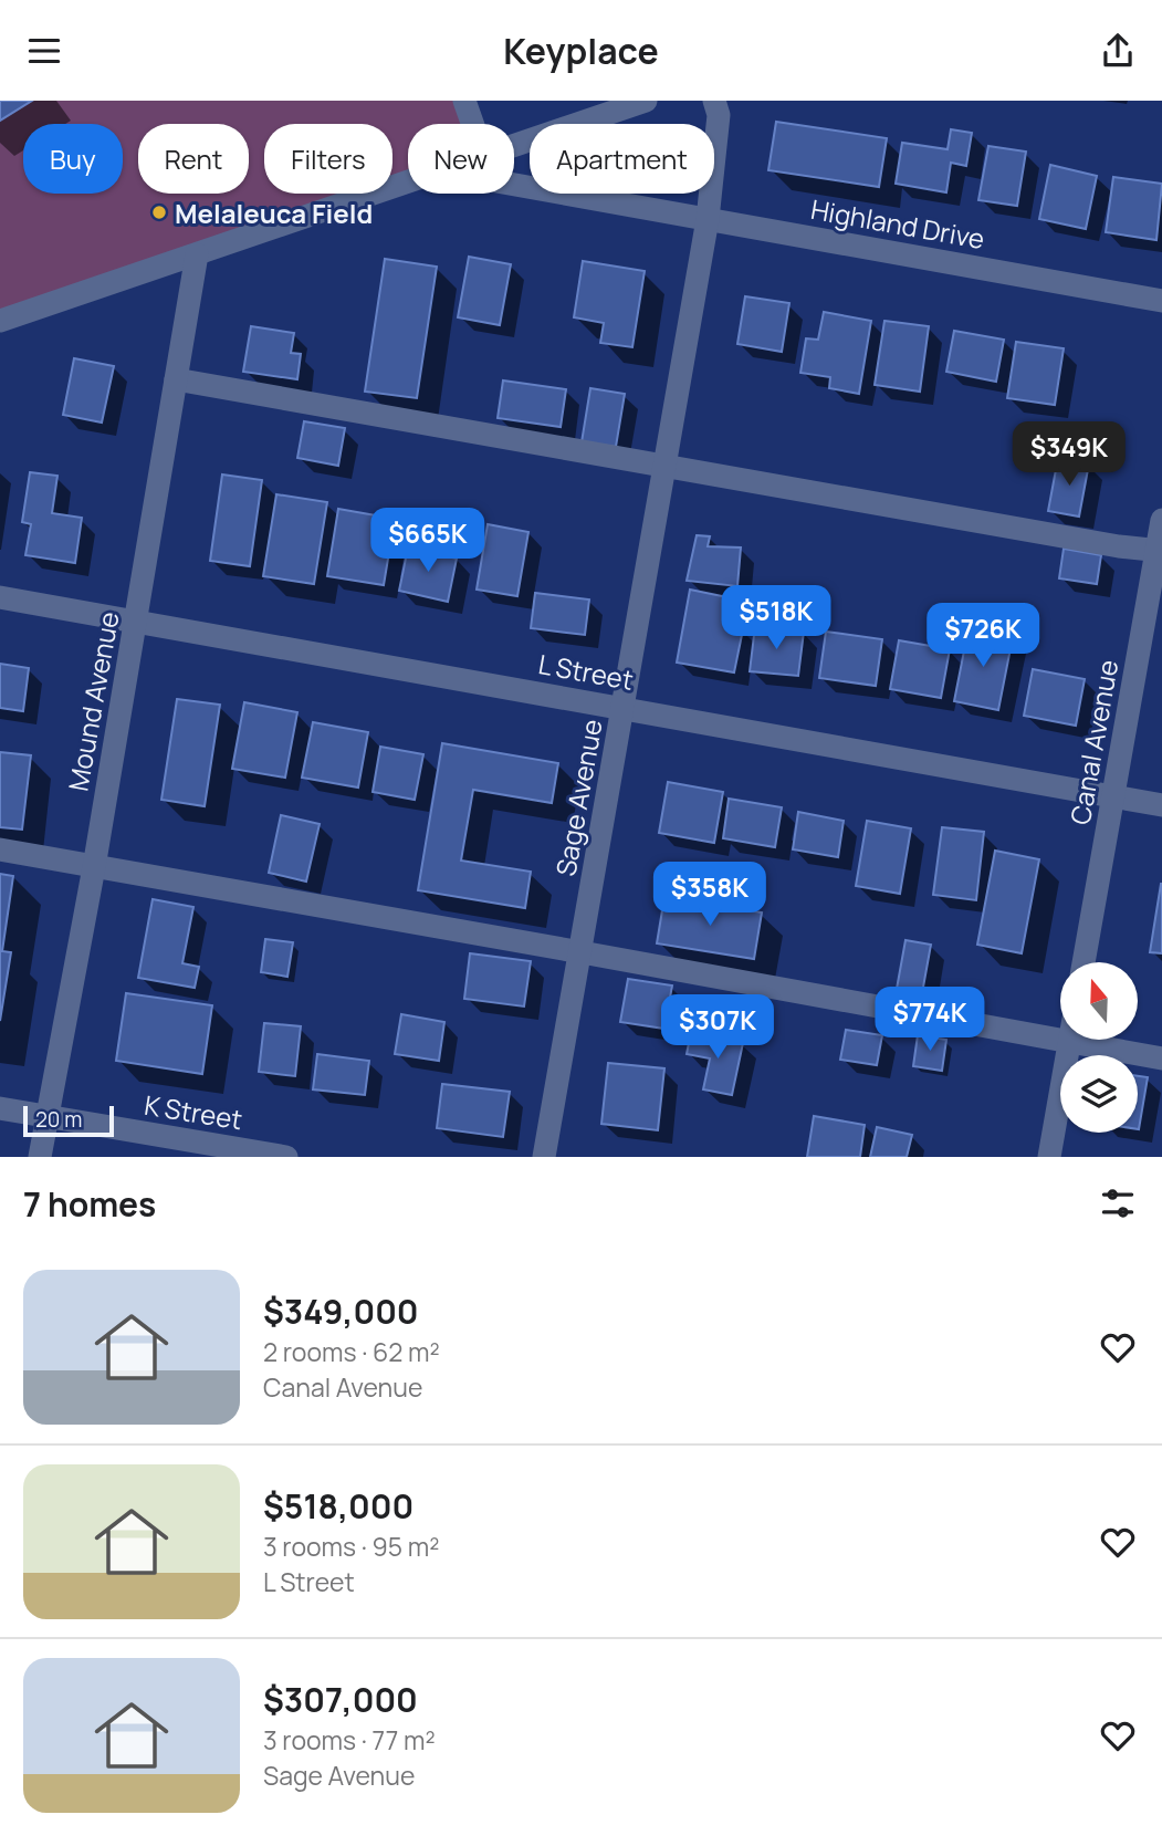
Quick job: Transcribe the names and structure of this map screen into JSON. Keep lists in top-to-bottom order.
{
  "streets": {
    "street": [
      "Highland Drive",
      "L Street",
      "Mound Avenue",
      "Canal Avenue",
      "Sage Avenue",
      "K Street"
    ]
  },
  "crossings": [
    ["Highland Drive", "Sage Avenue"],
    ["L Street", "Mound Avenue"],
    ["L Street", "Canal Avenue"],
    ["L Street", "Sage Avenue"],
    ["Mound Avenue", "K Street"]
  ],
  "places": ["Melaleuca Field"],
  "scale_bar": "20 m",
  "north": "top",
  "page": {
    "header": "Keyplace",
    "chip": [
      "Buy",
      "Rent",
      "Filters",
      "New",
      "Apartment"
    ],
    "price": [
      "$349K",
      "$665K",
      "$518K",
      "$726K",
      "$358K",
      "$774K",
      "$307K"
    ],
    "scale": "20 m",
    "heading": "7 homes",
    "list": [
      {
        "name": "$349,000",
        "note": "2 rooms · 62 m² · Canal Avenue"
      },
      {
        "name": "$518,000",
        "note": "3 rooms · 95 m² · L Street"
      },
      {
        "name": "$307,000",
        "note": "3 rooms · 77 m² · Sage Avenue"
      }
    ]
  }
}
